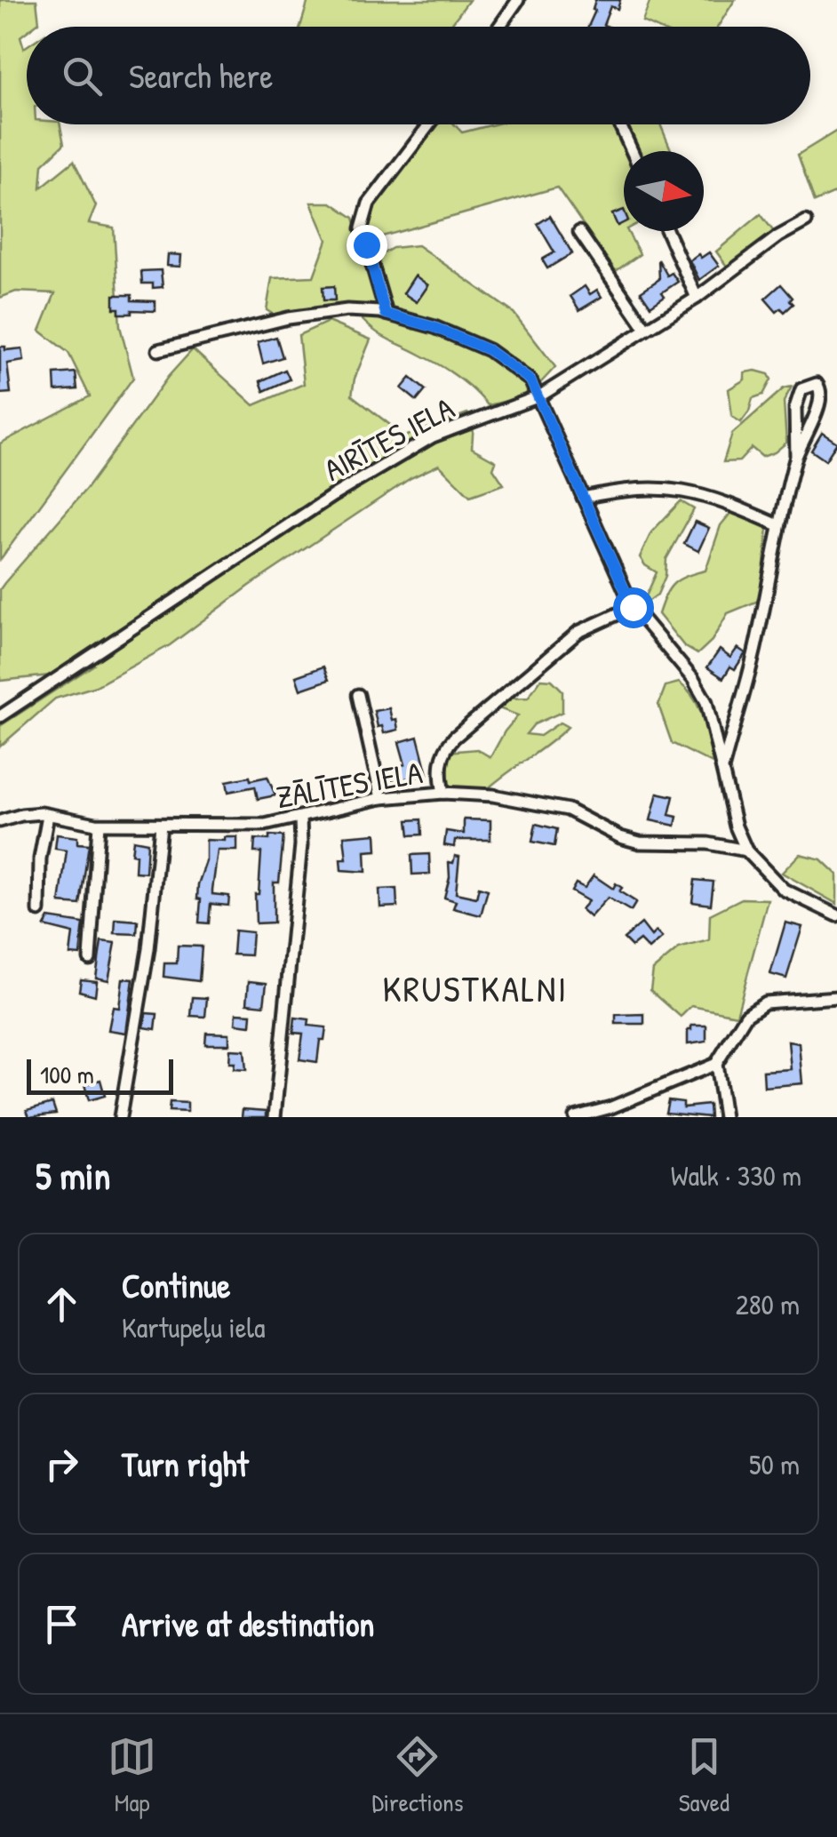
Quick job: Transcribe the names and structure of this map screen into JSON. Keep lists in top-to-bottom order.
{
  "streets": {
    "street": ["AIRĪTES IELA", "ZĀLĪTES IELA"]
  },
  "districts": ["KRUSTKALNI"],
  "scale_bar": "100 m",
  "north": "right",
  "page": {
    "search": "Search here",
    "scale": "100 m",
    "heading": ["5 min", "Walk · 330 m"],
    "list": [
      ["Continue", "Kartupeļu iela", "280 m"],
      ["Turn right", "50 m"],
      "Arrive at destination"
    ],
    "nav": ["Map", "Directions", "Saved"]
  }
}
